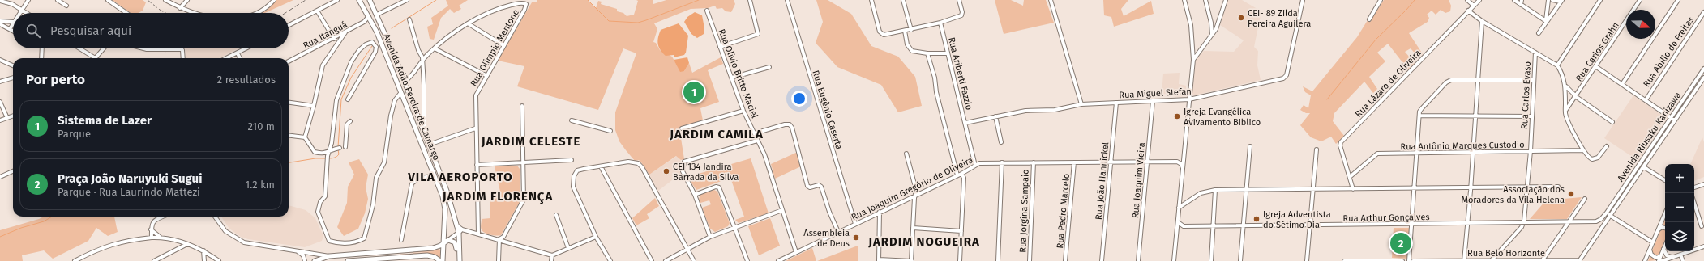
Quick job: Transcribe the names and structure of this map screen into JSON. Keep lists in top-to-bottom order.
{
  "streets": {
    "main road": ["Avenida Adão Pereira de Camargo"],
    "street": [
      "Rua Itanguá",
      "Rua Olimpio Mentone",
      "Rua Carlos Grahn",
      "Rua Abílio de Freitas",
      "Rua Olivio Britto Maciel",
      "Rua Ariberti Fazzio",
      "Rua Lázaro de Oliveira",
      "Rua Miguel Stefan",
      "Rua Carlos Evaso",
      "Rua Eugênio Caserta",
      "Avenida Riusaku Kanizawa",
      "Rua Antônio Marques Custodio",
      "Rua Joaquim Vieira",
      "Rua João Hannickel",
      "Rua Joaquim Gregório de Oliveira",
      "Rua Jorgina Sampaio",
      "Rua Pedro Marcelo",
      "Rua Arthur Gonçalves",
      "Rua Belo Horizonte"
    ]
  },
  "crossings": [
    ["Rua Itanguá", "Avenida Adão Pereira de Camargo"],
    ["Rua Olivio Britto Maciel", "Rua Joaquim Gregório de Oliveira"],
    ["Rua Ariberti Fazzio", "Rua Miguel Stefan"],
    ["Rua Ariberti Fazzio", "Rua Joaquim Gregório de Oliveira"],
    ["Rua Lázaro de Oliveira", "Rua Antônio Marques Custodio"],
    ["Rua Miguel Stefan", "Rua Joaquim Vieira"],
    ["Rua Miguel Stefan", "Rua João Hannickel"],
    ["Rua Carlos Evaso", "Rua Antônio Marques Custodio"],
    ["Rua Carlos Evaso", "Rua Arthur Gonçalves"],
    ["Rua Eugênio Caserta", "Rua Joaquim Gregório de Oliveira"],
    ["Rua Joaquim Vieira", "Rua Joaquim Gregório de Oliveira"],
    ["Rua João Hannickel", "Rua Joaquim Gregório de Oliveira"],
    ["Rua Joaquim Gregório de Oliveira", "Rua Jorgina Sampaio"],
    ["Rua Joaquim Gregório de Oliveira", "Rua Pedro Marcelo"]
  ],
  "districts": [
    "JARDIM CAMILA",
    "JARDIM CELESTE",
    "VILA AEROPORTO",
    "JARDIM FLORENÇA",
    "JARDIM NOGUEIRA"
  ],
  "places": [
    "CEI- 89 Zilda Pereira Aguilera",
    "Igreja Evangélica Avivamento Biblico",
    "CEI 134 Jandira Barrada da Silva",
    "Associação dos Moradores da Vila Helena",
    "Igreja Adventista do Sétimo Dia",
    "Assembleia de Deus"
  ],
  "north": "right",
  "page": {
    "search": "Pesquisar aqui",
    "heading": ["Por perto", "2 resultados"],
    "pins": ["1", "2"],
    "list": [
      {
        "mark": "1",
        "name": "Sistema de Lazer",
        "note": "Parque",
        "value": "210 m"
      },
      {
        "mark": "2",
        "name": "Praça João Naruyuki Sugui",
        "note": "Parque · Rua Laurindo Mattezi",
        "value": "1.2 km"
      }
    ],
    "map_buttons": ["+", "−"]
  }
}
